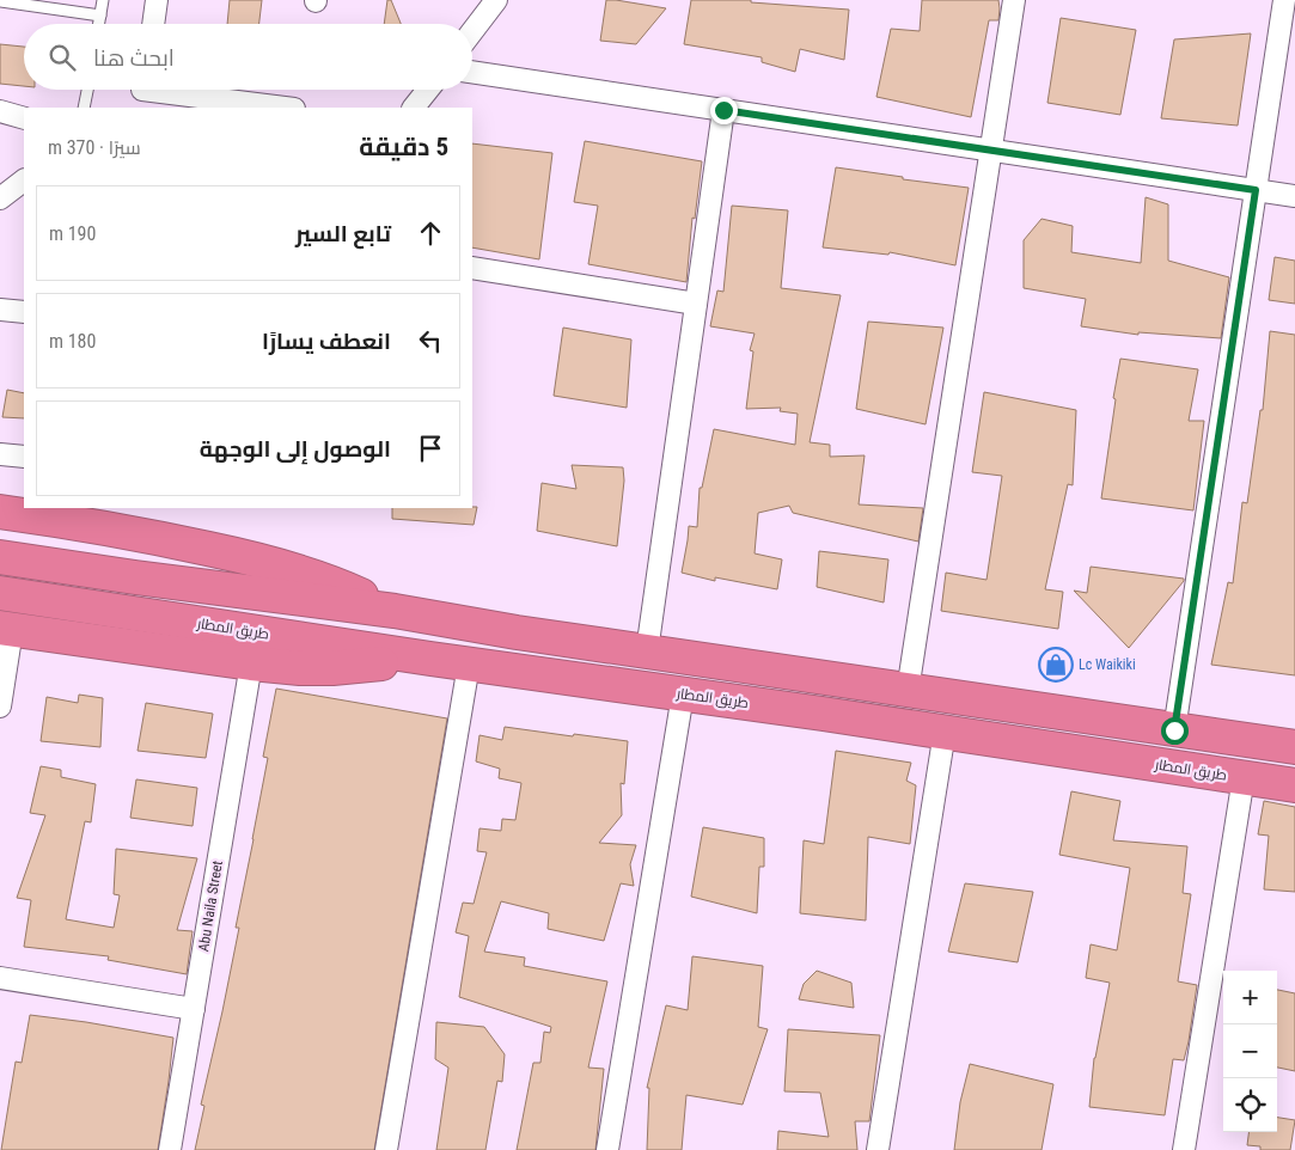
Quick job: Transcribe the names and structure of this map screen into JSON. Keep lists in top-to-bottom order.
{
  "streets": {
    "highway": ["طريق المطار"],
    "street": ["Abu Naila Street"]
  },
  "places": {
    "shop": ["Lc Waikiki"]
  },
  "page": {
    "search": "ابحث هنا",
    "heading": ["5 دقيقة", "سيرًا · 370 m"],
    "list": [
      ["تابع السير", "190 m"],
      ["انعطف يسارًا", "180 m"],
      "الوصول إلى الوجهة"
    ],
    "map_buttons": ["+", "−"]
  }
}
